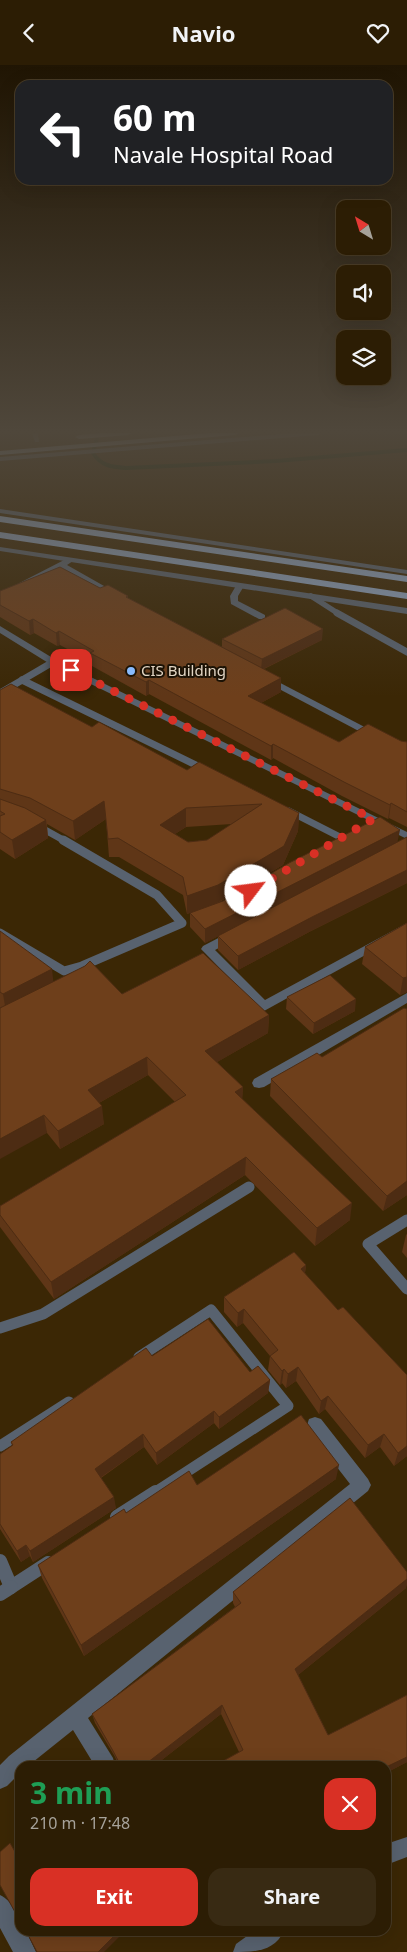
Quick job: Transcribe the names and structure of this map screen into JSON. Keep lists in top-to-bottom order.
{
  "places": ["CIS Building"],
  "north": "top left",
  "page": {
    "header": "Navio",
    "turn": ["60 m", "Navale Hospital Road"],
    "heading": ["3 min", "210 m · 17:48"],
    "buttons": ["Exit", "Share"]
  }
}
